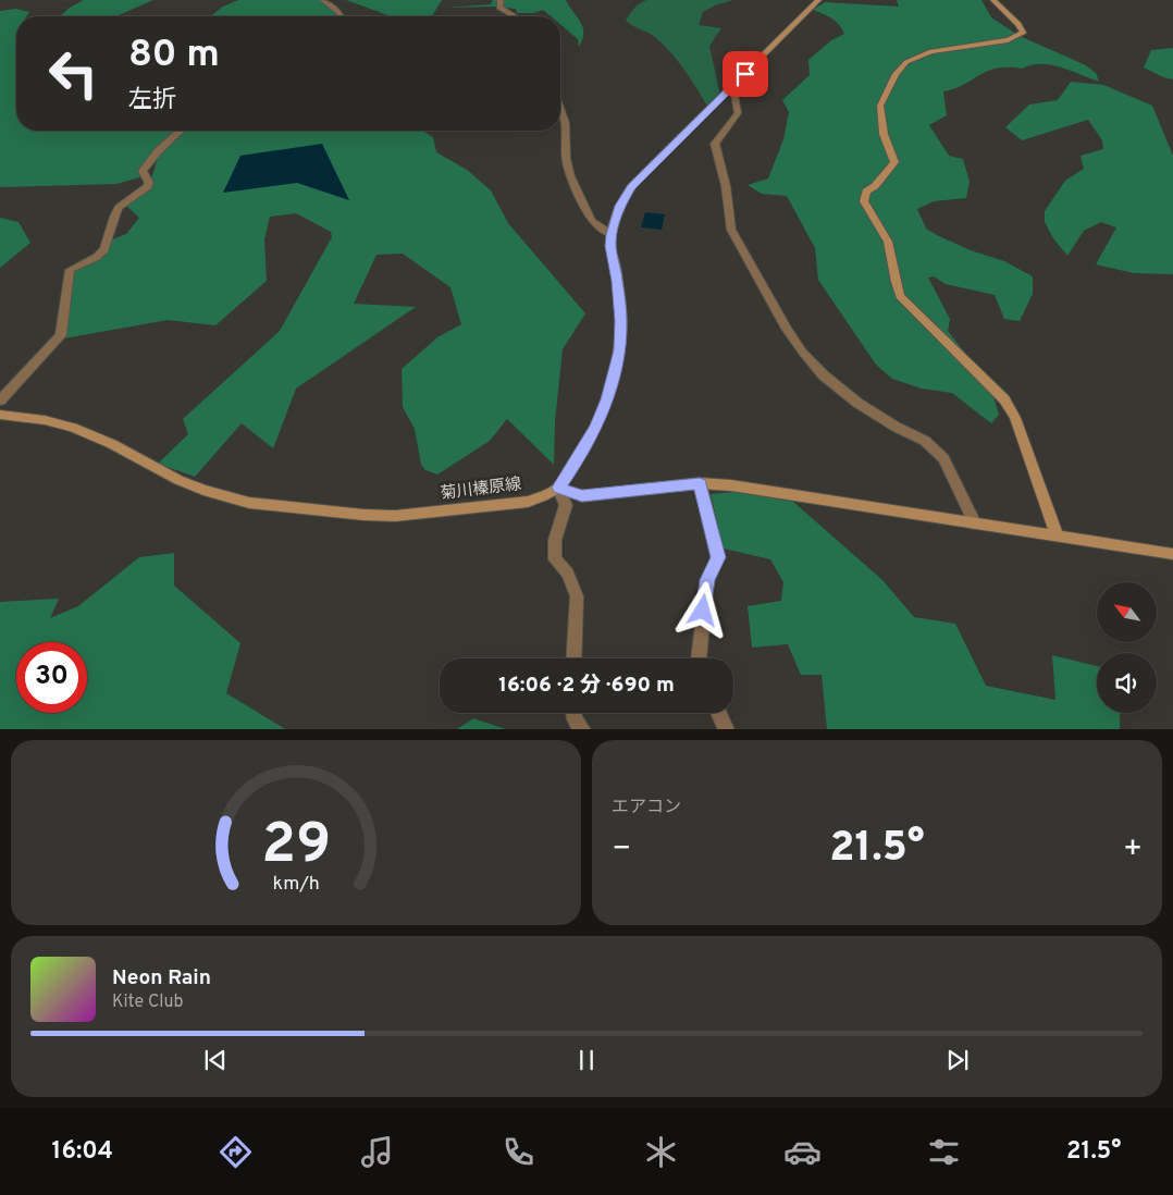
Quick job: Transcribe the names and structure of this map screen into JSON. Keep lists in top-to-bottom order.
{
  "streets": {
    "street": ["菊川榛原線"]
  },
  "north": "top left",
  "page": {
    "turn": ["80 m", "左折"],
    "limit": "30",
    "trip": "16:06 · 2 分 · 690 m",
    "tile": "エアコン",
    "heat": ["−", "21.5°", "+"],
    "song": ["Neon Rain", "Kite Club"],
    "tabs": ["16:04", "21.5°"],
    "gauge": ["29", "km/h"]
  }
}
